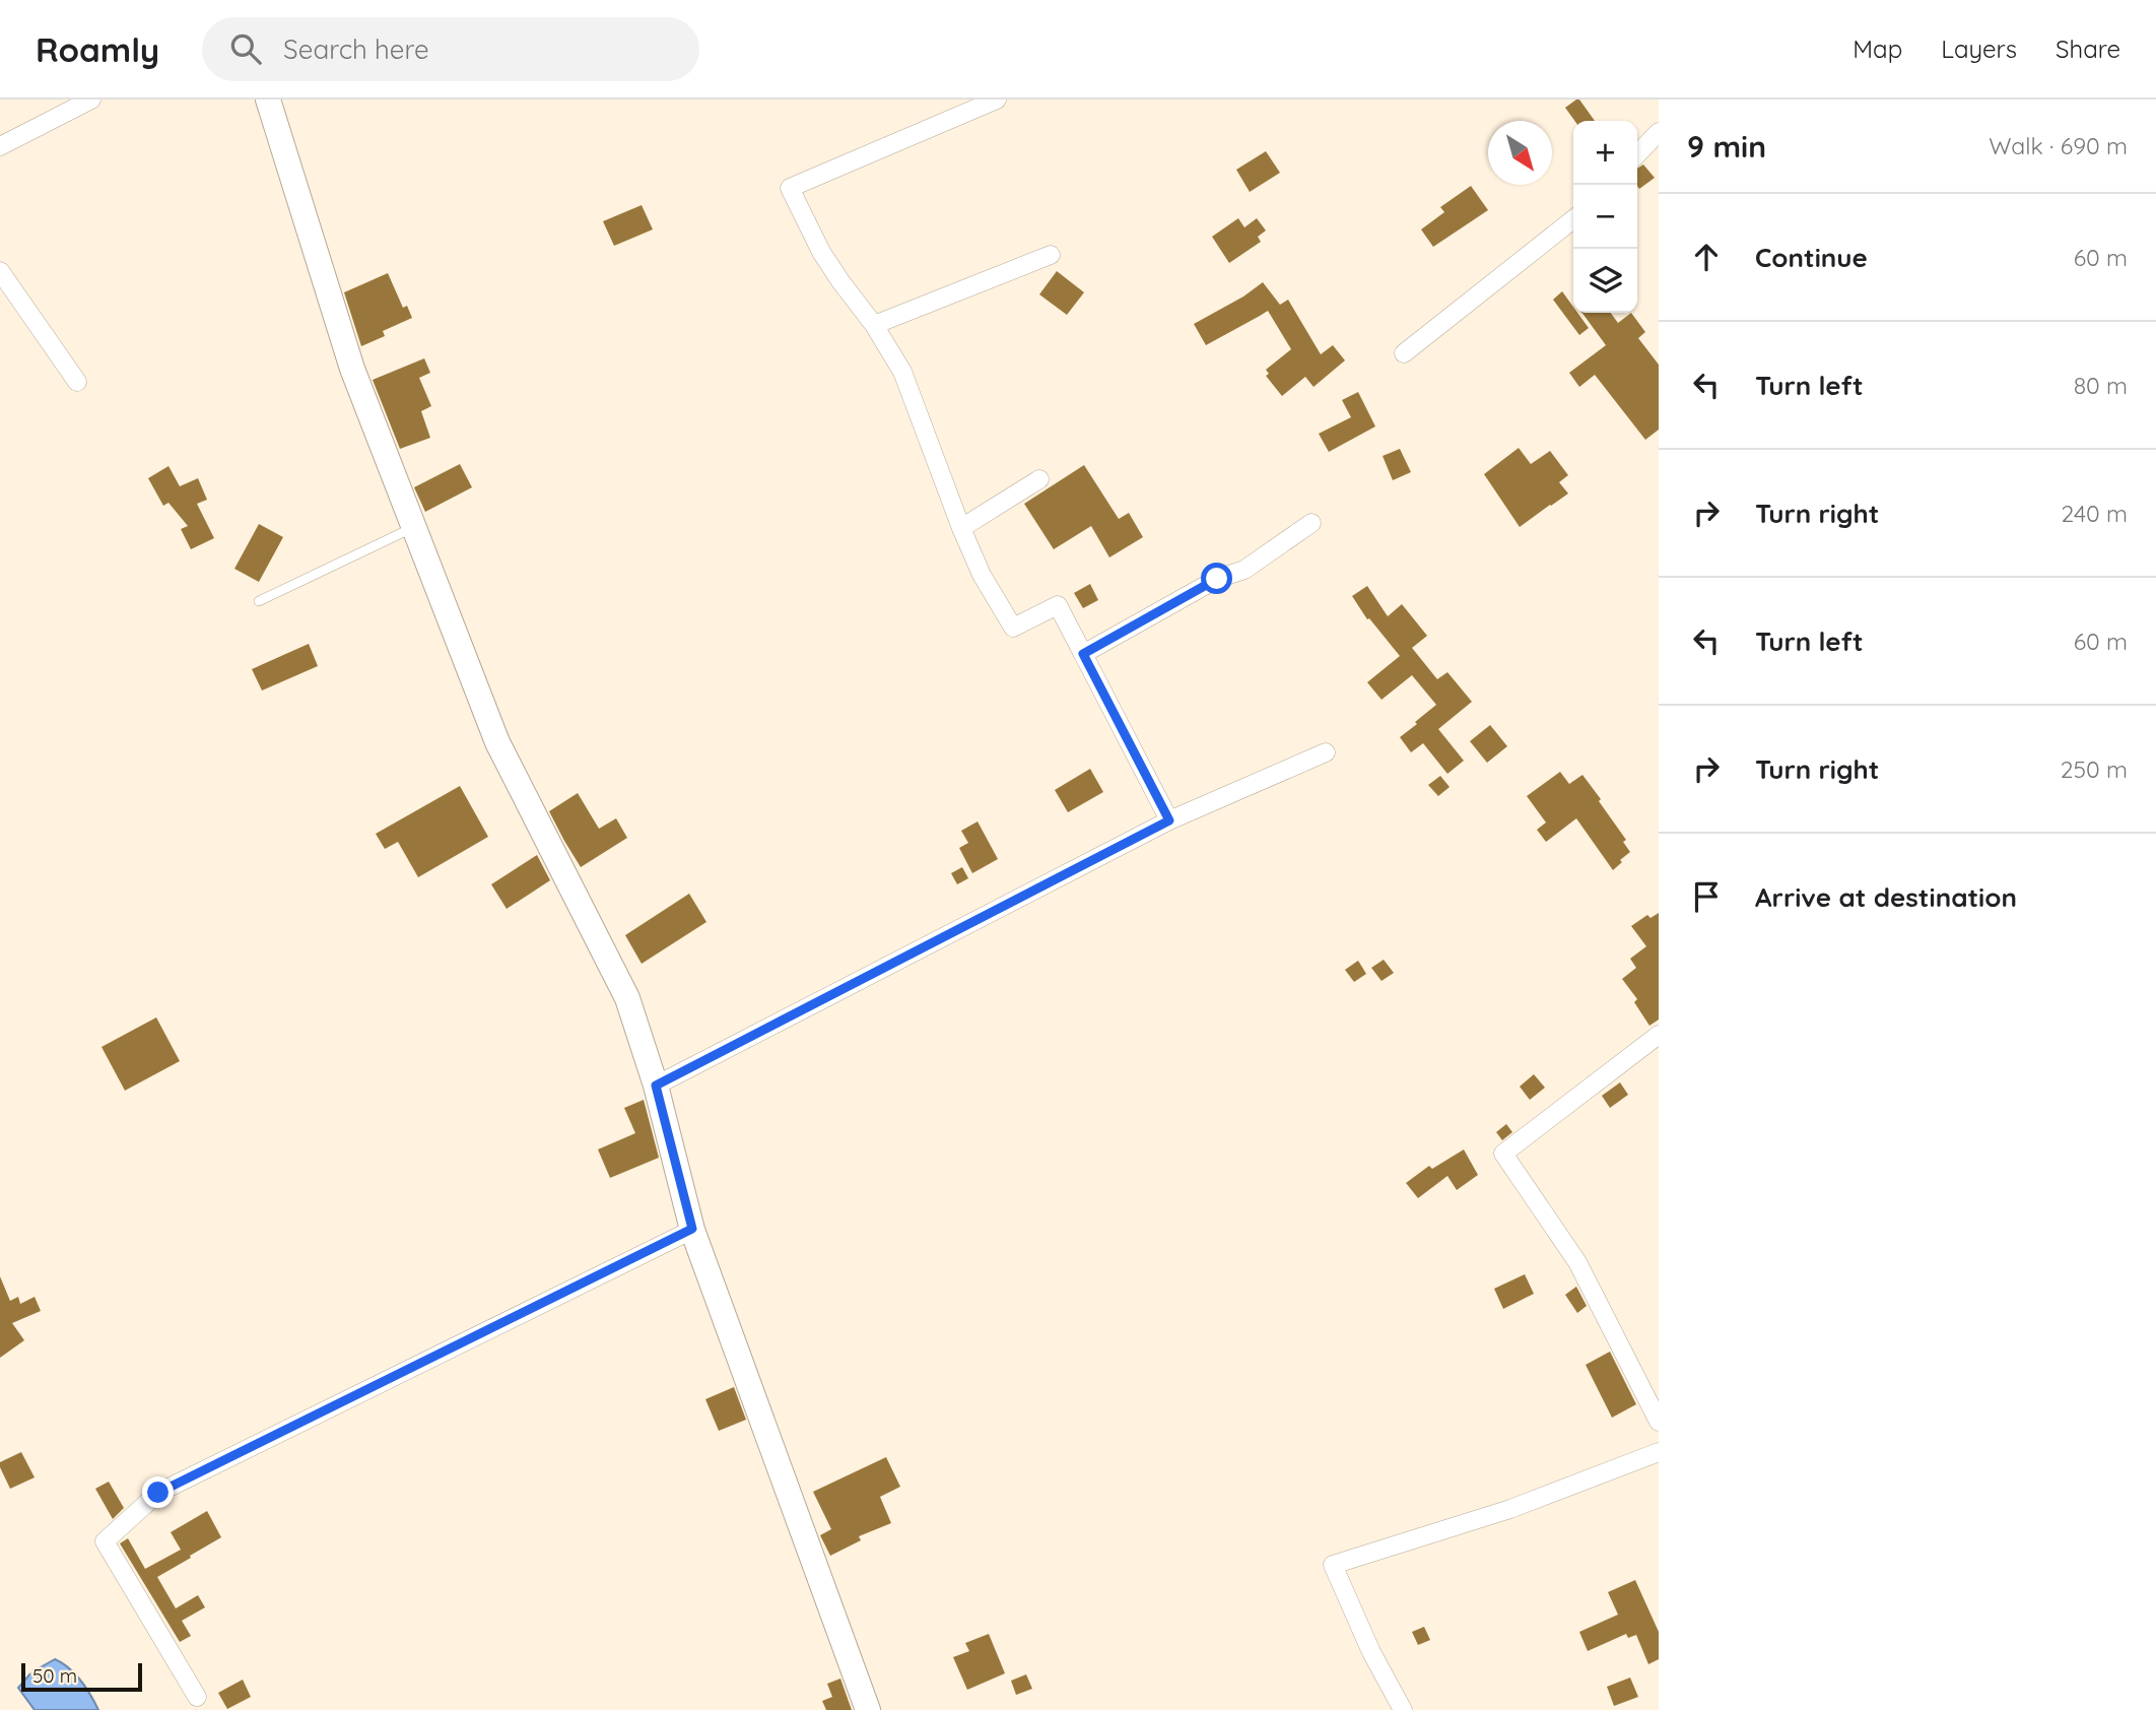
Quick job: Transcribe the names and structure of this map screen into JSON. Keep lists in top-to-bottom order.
{
  "scale_bar": "50 m",
  "north": "bottom right",
  "page": {
    "header": "Roamly",
    "search": "Search here",
    "nav": ["Map", "Layers", "Share"],
    "heading": ["9 min", "Walk · 690 m"],
    "map_buttons": ["+", "−"],
    "list": [
      ["Continue", "60 m"],
      ["Turn left", "80 m"],
      ["Turn right", "240 m"],
      ["Turn left", "60 m"],
      ["Turn right", "250 m"],
      "Arrive at destination"
    ],
    "scale": "50 m"
  }
}
